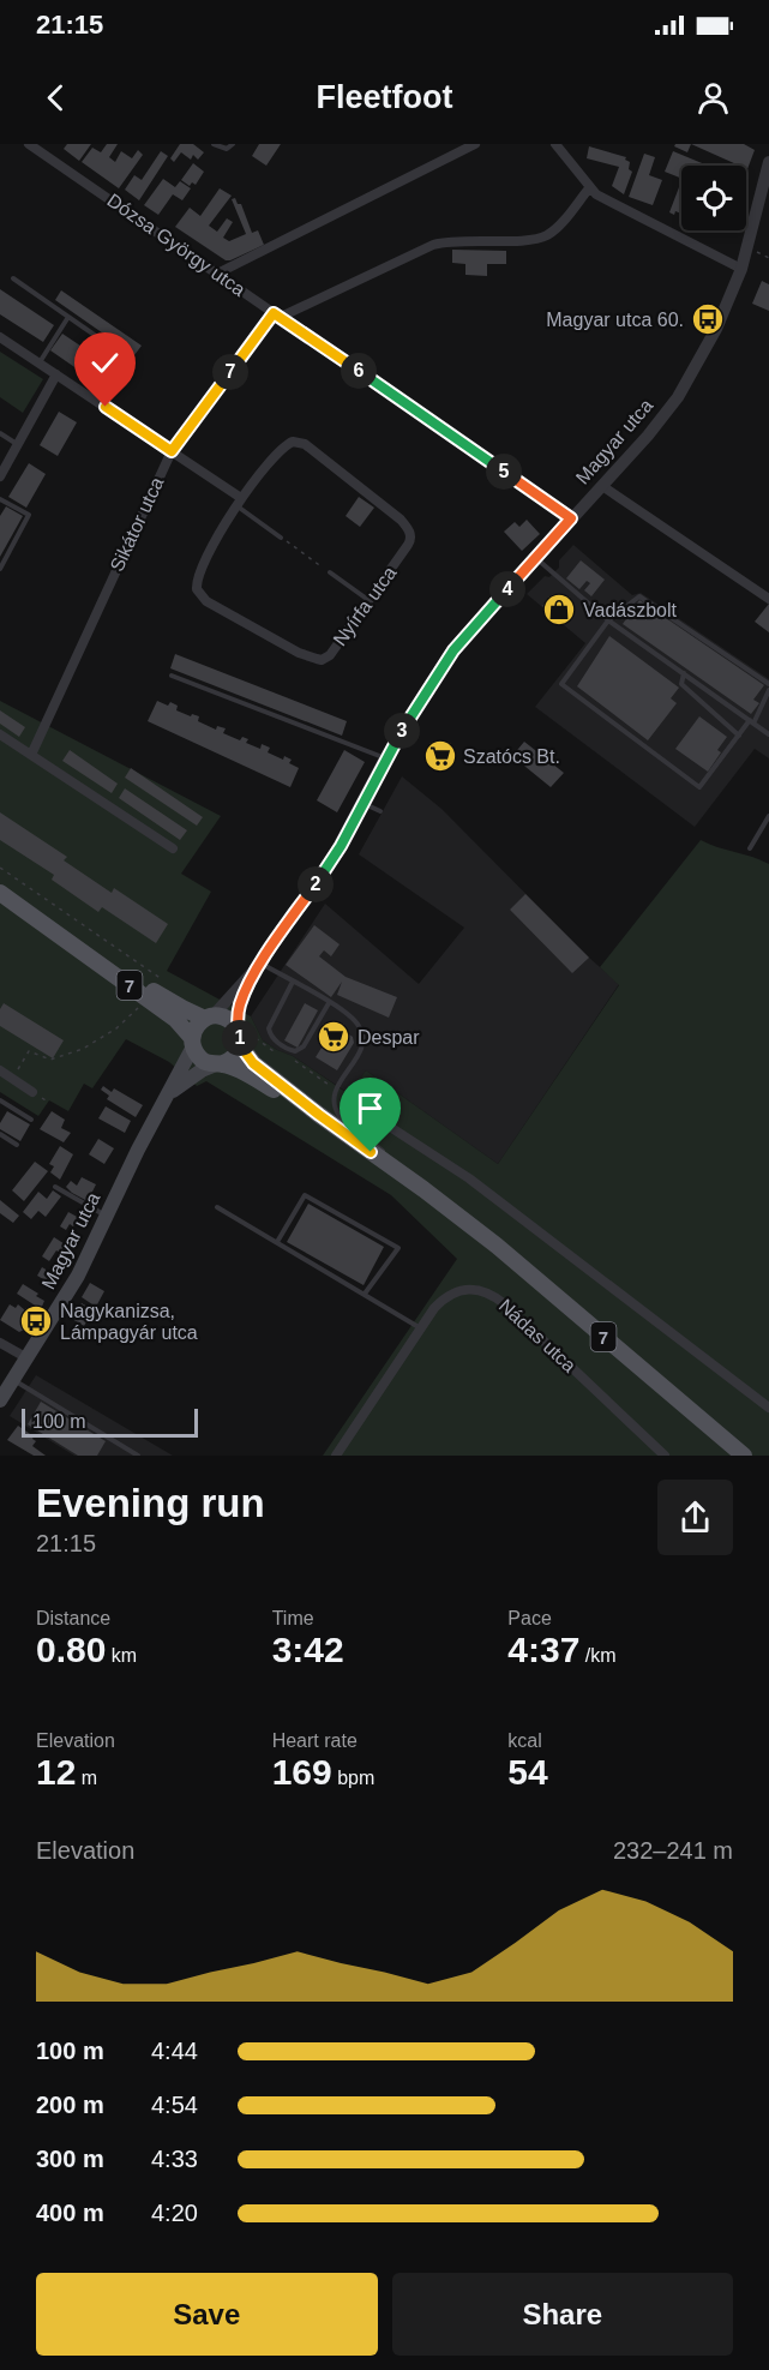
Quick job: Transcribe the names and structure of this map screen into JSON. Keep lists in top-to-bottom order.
{
  "streets": {
    "main road": ["Magyar utca", "7"],
    "street": [
      "Dózsa György utca",
      "Sikátor utca",
      "Nyírfa utca",
      "Nádas utca"
    ]
  },
  "crossings": [
    ["Dózsa György utca", "Magyar utca"],
    ["Dózsa György utca", "Sikátor utca"],
    ["Magyar utca", "7"]
  ],
  "places": {
    "bus stop": ["Magyar utca 60.", "Nagykanizsa, Lámpagyár utca"],
    "shop": ["Vadászbolt"],
    "supermarket": ["Szatócs Bt.", "Despar"]
  },
  "scale_bar": "100 m",
  "page": {
    "status": "21:15",
    "header": "Fleetfoot",
    "pins": [
      "6",
      "7",
      "5",
      "4",
      "3",
      "2",
      "1"
    ],
    "scale": "100 m",
    "heading": ["Evening run", "21:15"],
    "stats": [
      ["Distance", "0.80 km"],
      ["Time", "3:42"],
      ["Pace", "4:37 /km"],
      ["Elevation", "12 m"],
      ["Heart rate", "169 bpm"],
      ["kcal", "54"]
    ],
    "chart": ["Elevation", "232–241 m"],
    "list": [
      {
        "name": "100 m",
        "note": "4:44"
      },
      {
        "name": "200 m",
        "note": "4:54"
      },
      {
        "name": "300 m",
        "note": "4:33"
      },
      {
        "name": "400 m",
        "note": "4:20"
      }
    ],
    "buttons": ["Save", "Share"]
  }
}
